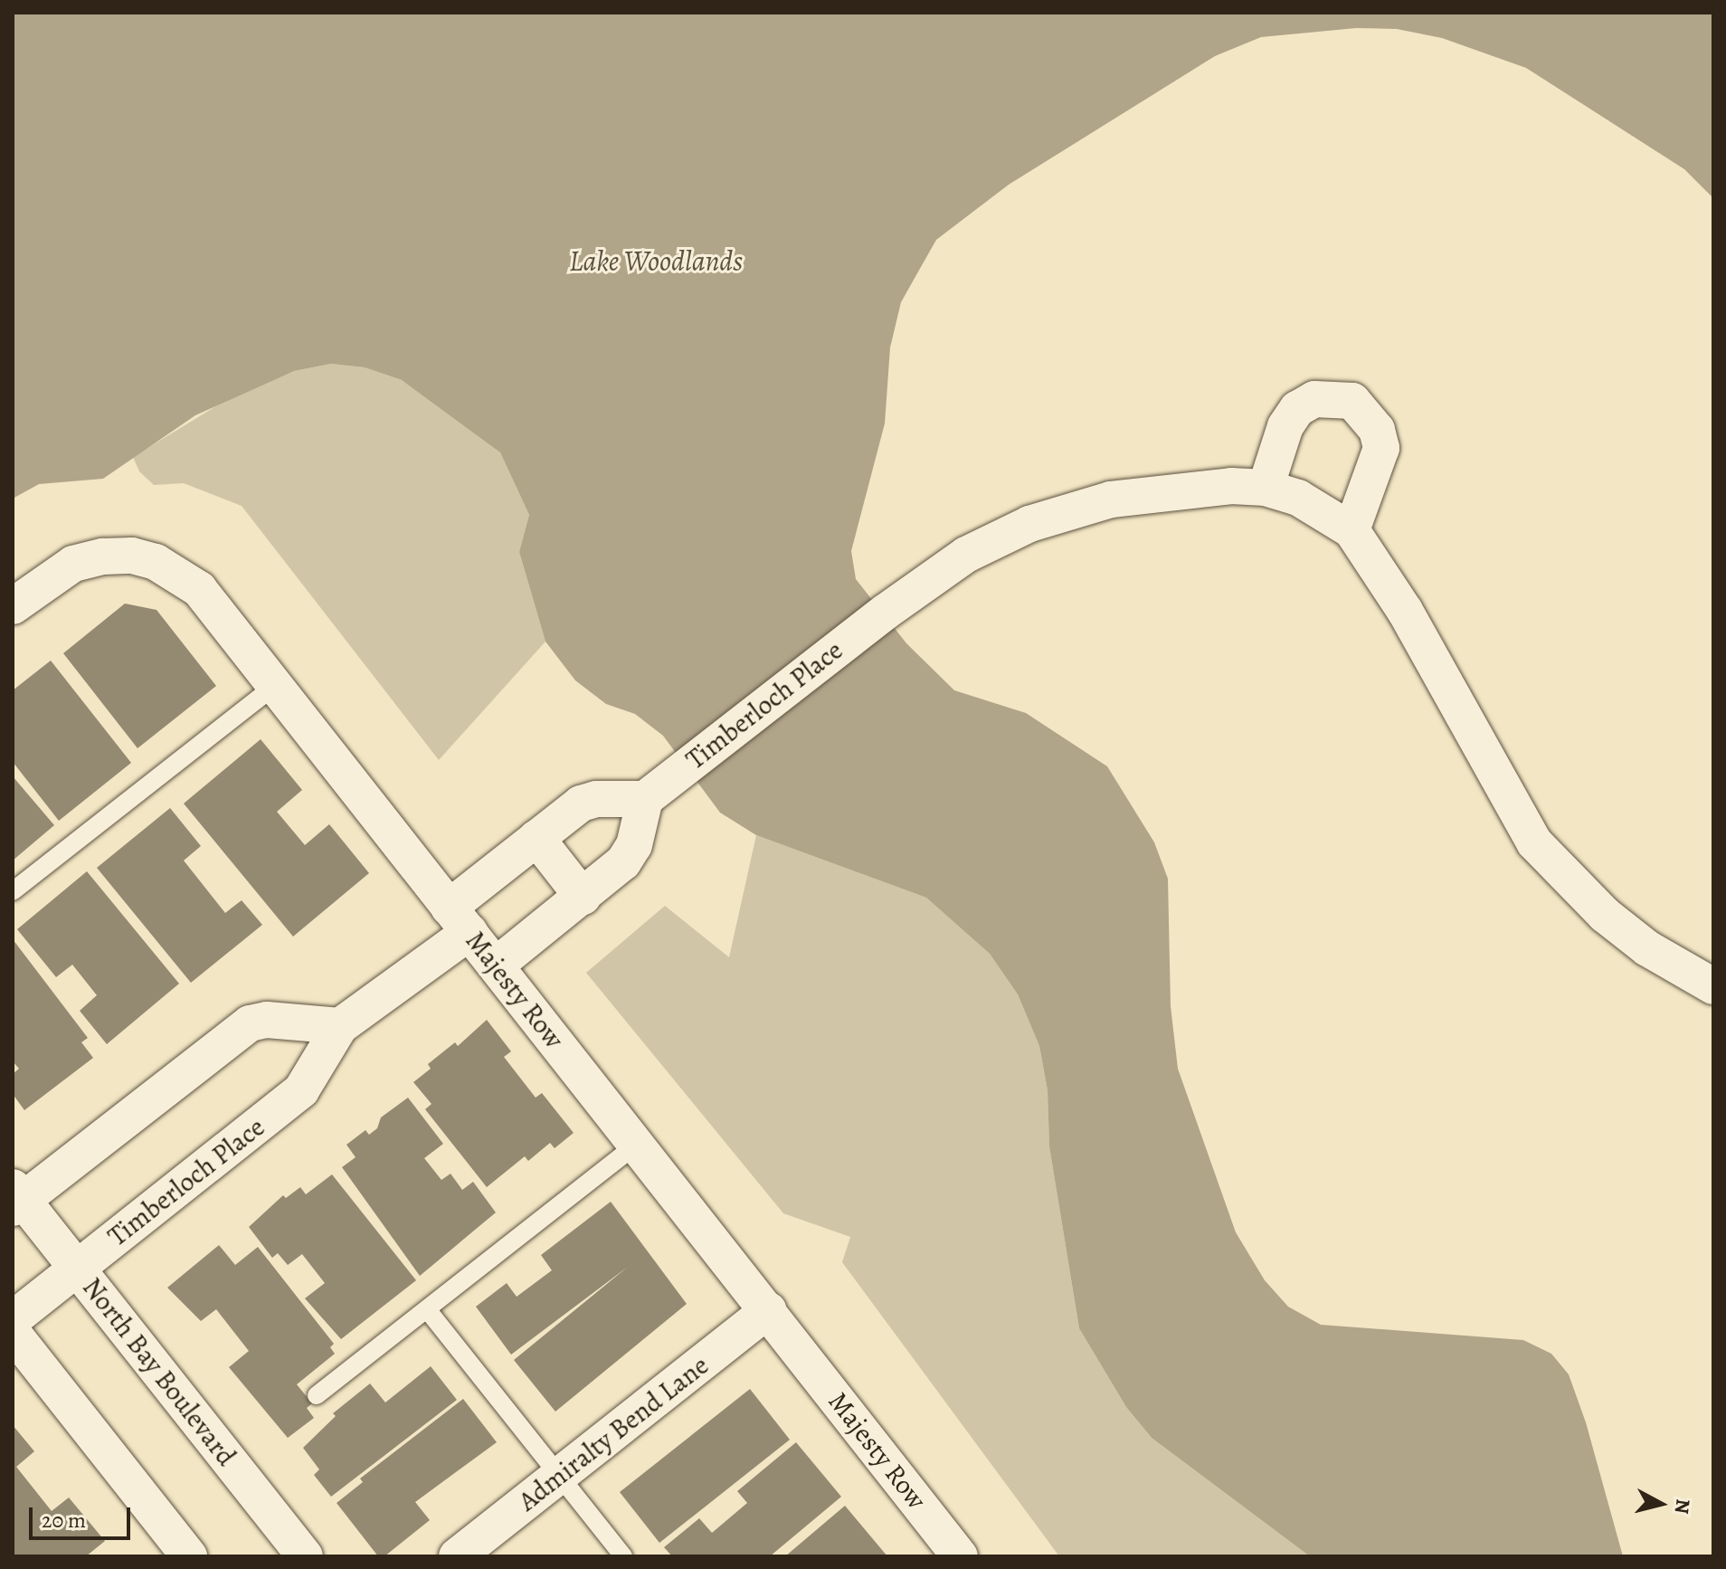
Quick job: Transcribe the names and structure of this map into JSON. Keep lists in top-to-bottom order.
{
  "streets": {
    "street": [
      "Timberloch Place",
      "Majesty Row",
      "North Bay Boulevard",
      "Admiralty Bend Lane"
    ]
  },
  "crossings": [
    ["Timberloch Place", "Majesty Row"],
    ["Timberloch Place", "North Bay Boulevard"],
    ["Majesty Row", "Admiralty Bend Lane"]
  ],
  "water": ["Lake Woodlands"],
  "scale_bar": "20 m",
  "north": "right"
}
